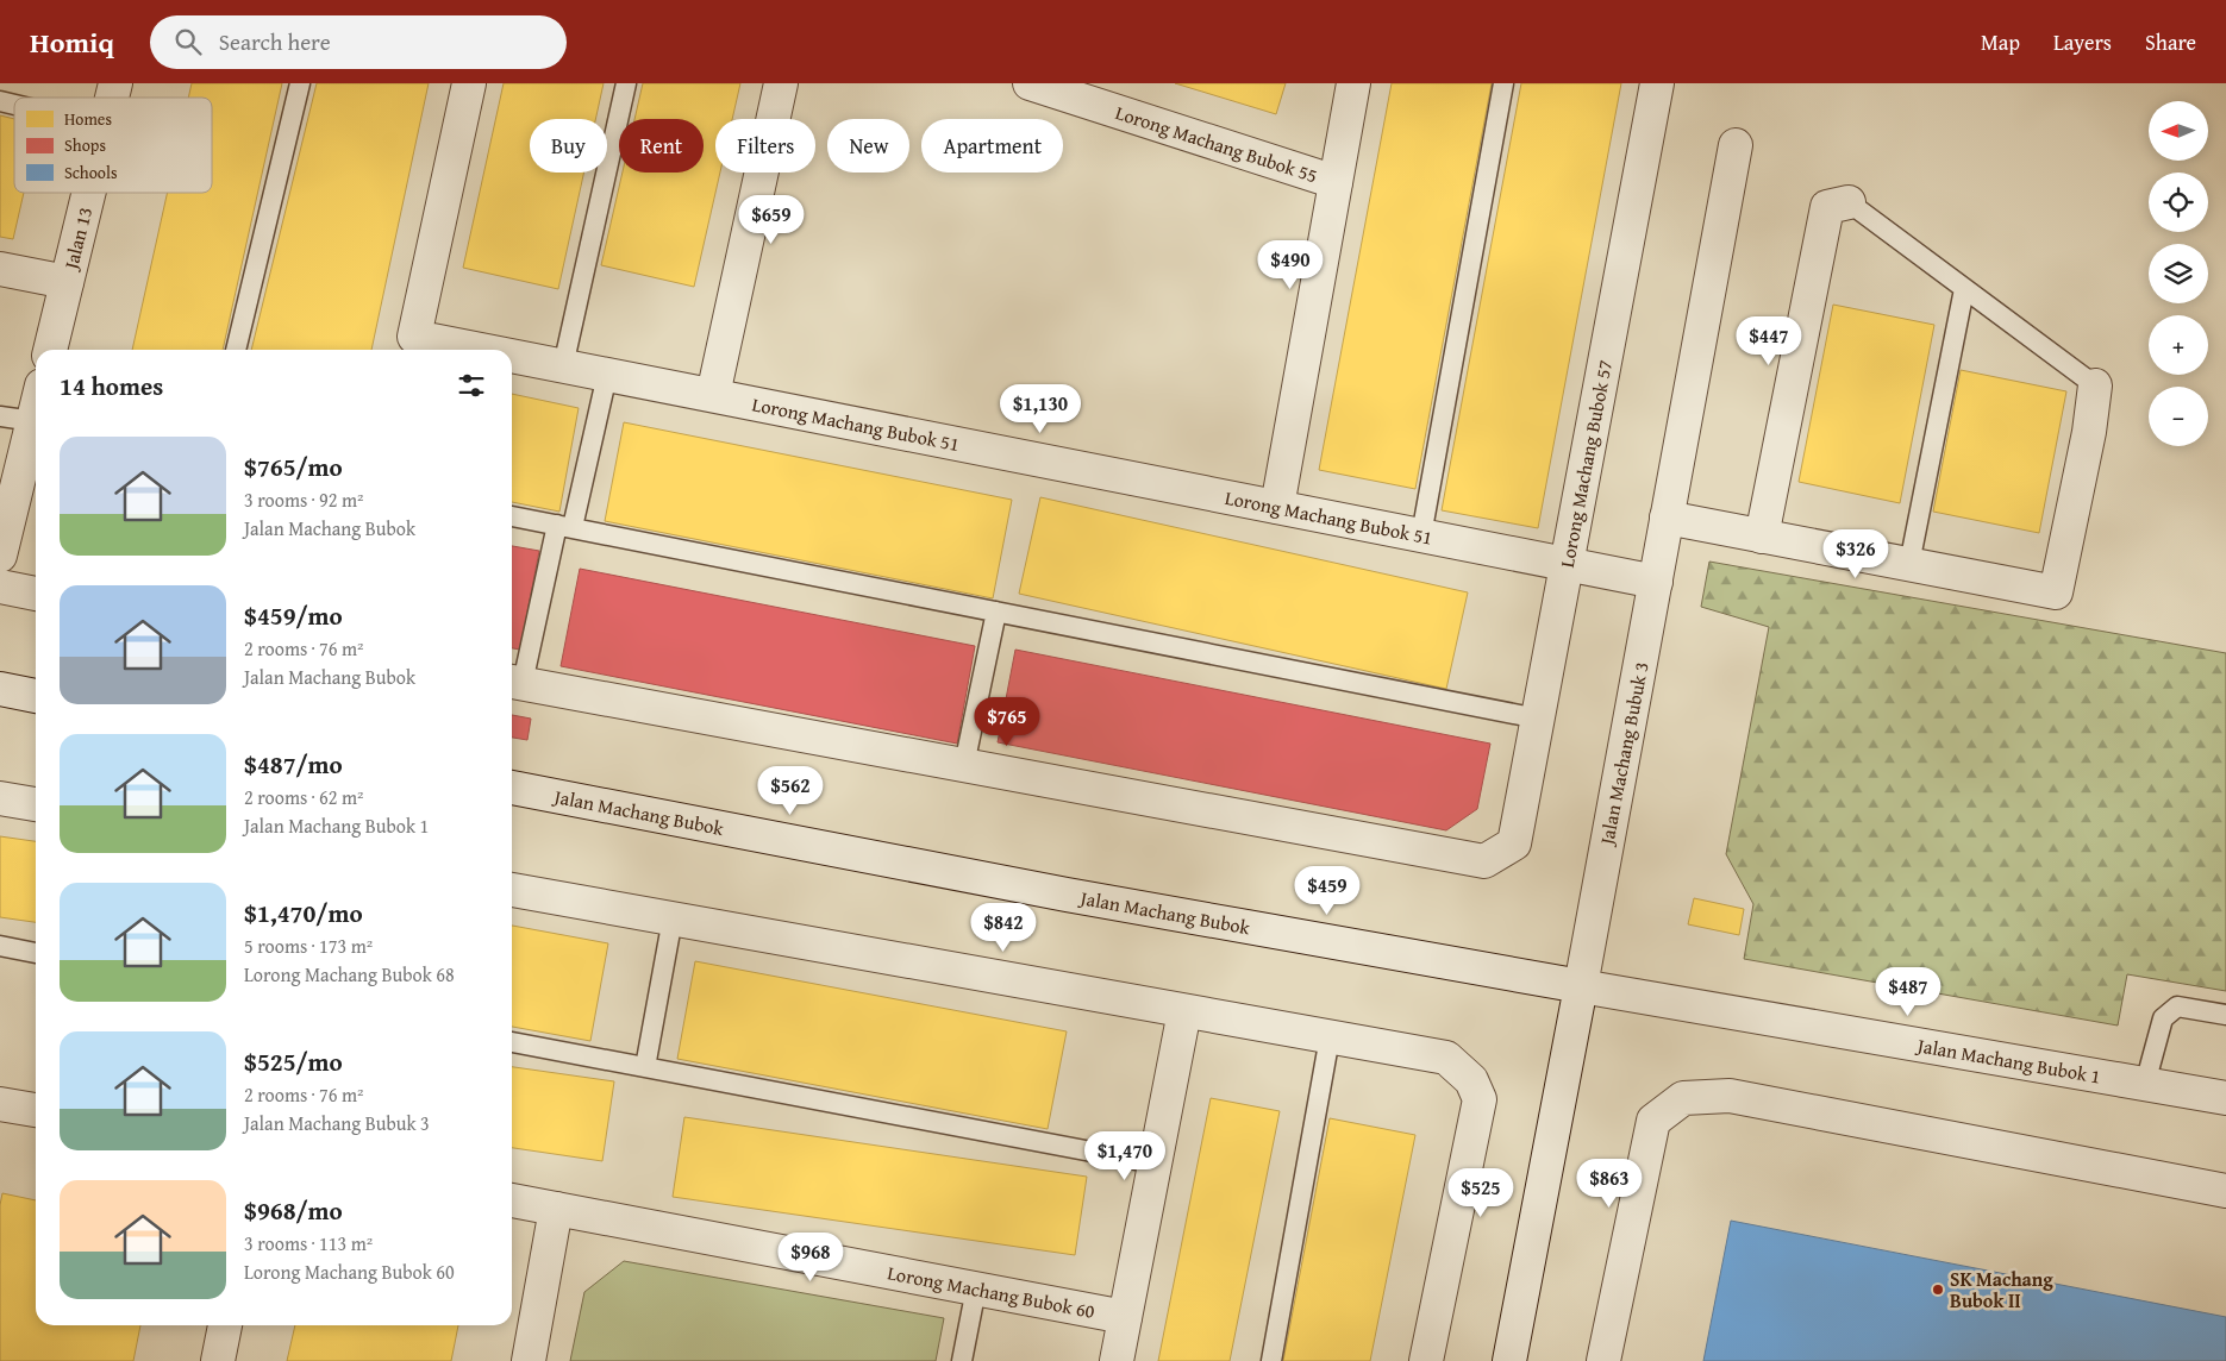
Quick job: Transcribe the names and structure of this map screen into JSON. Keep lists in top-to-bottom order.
{
  "streets": {
    "street": [
      "Lorong Machang Bubok 55",
      "Jalan 13",
      "Lorong Machang Bubok 51",
      "Lorong Machang Bubok 57",
      "Jalan Machang Bubuk 3",
      "Jalan Machang Bubok",
      "Jalan Machang Bubok 1",
      "Lorong Machang Bubok 60"
    ]
  },
  "crossings": [
    ["Lorong Machang Bubok 51", "Lorong Machang Bubok 57"],
    ["Lorong Machang Bubok 51", "Jalan Machang Bubuk 3"],
    ["Jalan Machang Bubuk 3", "Jalan Machang Bubok"],
    ["Jalan Machang Bubuk 3", "Jalan Machang Bubok 1"],
    ["Jalan Machang Bubok", "Jalan Machang Bubok 1"]
  ],
  "places": ["SK Machang Bubok II"],
  "legend": ["Homes", "Shops", "Schools"],
  "north": "left",
  "page": {
    "header": "Homiq",
    "search": "Search here",
    "nav": ["Map", "Layers", "Share"],
    "map_buttons": ["+", "−"],
    "chip": [
      "Buy",
      "Rent",
      "Filters",
      "New",
      "Apartment"
    ],
    "price": [
      "$659",
      "$490",
      "$447",
      "$1,130",
      "$326",
      "$765",
      "$562",
      "$459",
      "$842",
      "$487",
      "$1,470",
      "$863",
      "$525",
      "$968"
    ],
    "heading": "14 homes",
    "list": [
      {
        "name": "$765/mo",
        "note": "3 rooms · 92 m² · Jalan Machang Bubok"
      },
      {
        "name": "$459/mo",
        "note": "2 rooms · 76 m² · Jalan Machang Bubok"
      },
      {
        "name": "$487/mo",
        "note": "2 rooms · 62 m² · Jalan Machang Bubok 1"
      },
      {
        "name": "$1,470/mo",
        "note": "5 rooms · 173 m² · Lorong Machang Bubok 68"
      },
      {
        "name": "$525/mo",
        "note": "2 rooms · 76 m² · Jalan Machang Bubuk 3"
      },
      {
        "name": "$968/mo",
        "note": "3 rooms · 113 m² · Lorong Machang Bubok 60"
      }
    ]
  }
}
